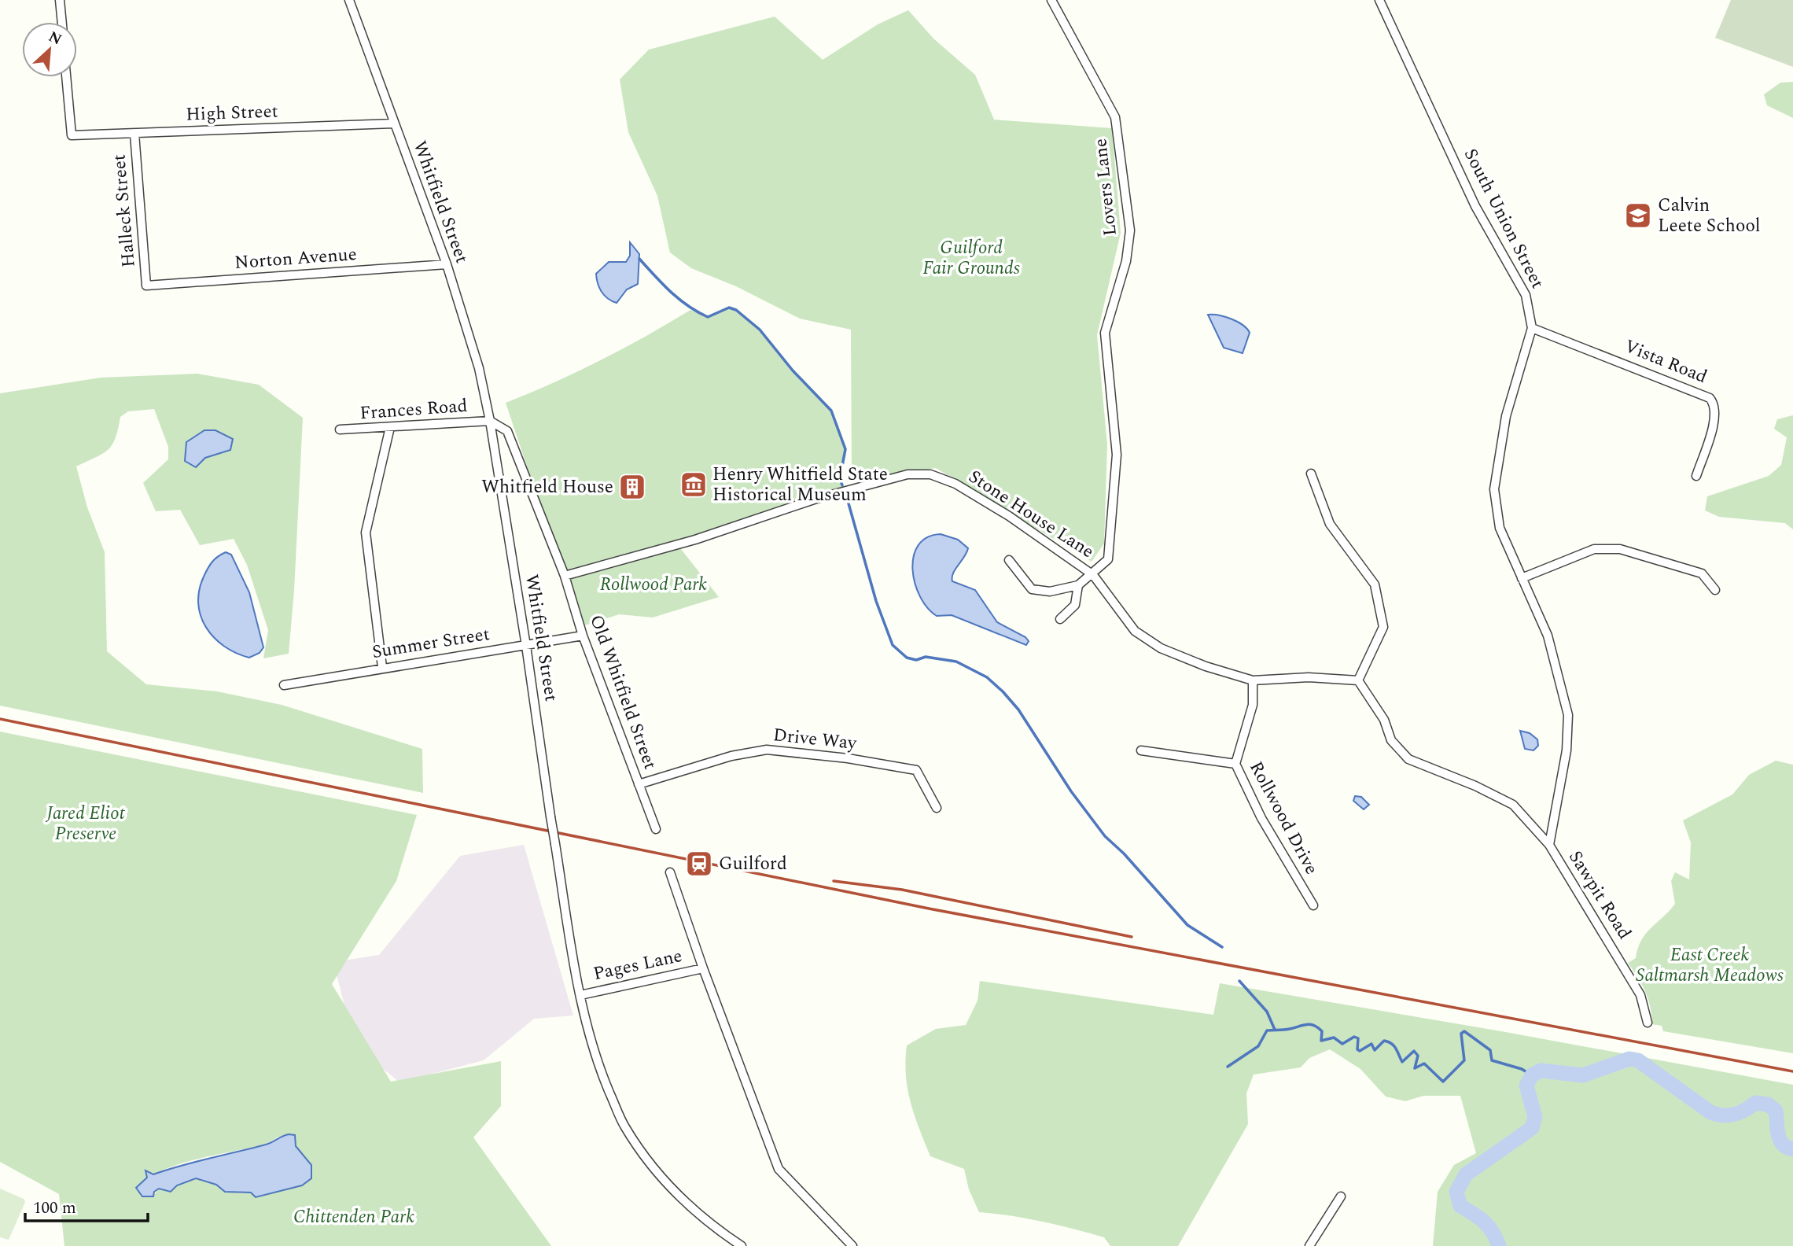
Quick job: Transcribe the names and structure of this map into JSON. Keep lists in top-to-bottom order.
{
  "streets": {
    "street": [
      "High Street",
      "Lovers Lane",
      "Whitfield Street",
      "Halleck Street",
      "South Union Street",
      "Norton Avenue",
      "Vista Road",
      "Frances Road",
      "Stone House Lane",
      "Summer Street",
      "Old Whitfield Street",
      "Drive Way",
      "Rollwood Drive",
      "Sawpit Road",
      "Pages Lane"
    ]
  },
  "crossings": [
    ["High Street", "Whitfield Street"],
    ["High Street", "Halleck Street"],
    ["Lovers Lane", "Stone House Lane"],
    ["Whitfield Street", "Norton Avenue"],
    ["Whitfield Street", "Frances Road"],
    ["Whitfield Street", "Summer Street"],
    ["Whitfield Street", "Old Whitfield Street"],
    ["Whitfield Street", "Pages Lane"],
    ["Halleck Street", "Norton Avenue"],
    ["South Union Street", "Vista Road"],
    ["Frances Road", "Old Whitfield Street"],
    ["Stone House Lane", "Old Whitfield Street"],
    ["Stone House Lane", "Rollwood Drive"],
    ["Summer Street", "Old Whitfield Street"],
    ["Old Whitfield Street", "Drive Way"]
  ],
  "parks": [
    "Guilford Fair Grounds",
    "Rollwood Park",
    "Jared Eliot Preserve",
    "East Creek Saltmarsh Meadows",
    "Chittenden Park"
  ],
  "places": {
    "school or university": ["Calvin Leete School"],
    "museum": ["Henry Whitfield State Historical Museum"],
    "building": ["Whitfield House"],
    "station": ["Guilford"]
  },
  "scale_bar": "100 m",
  "north": "top right"
}
